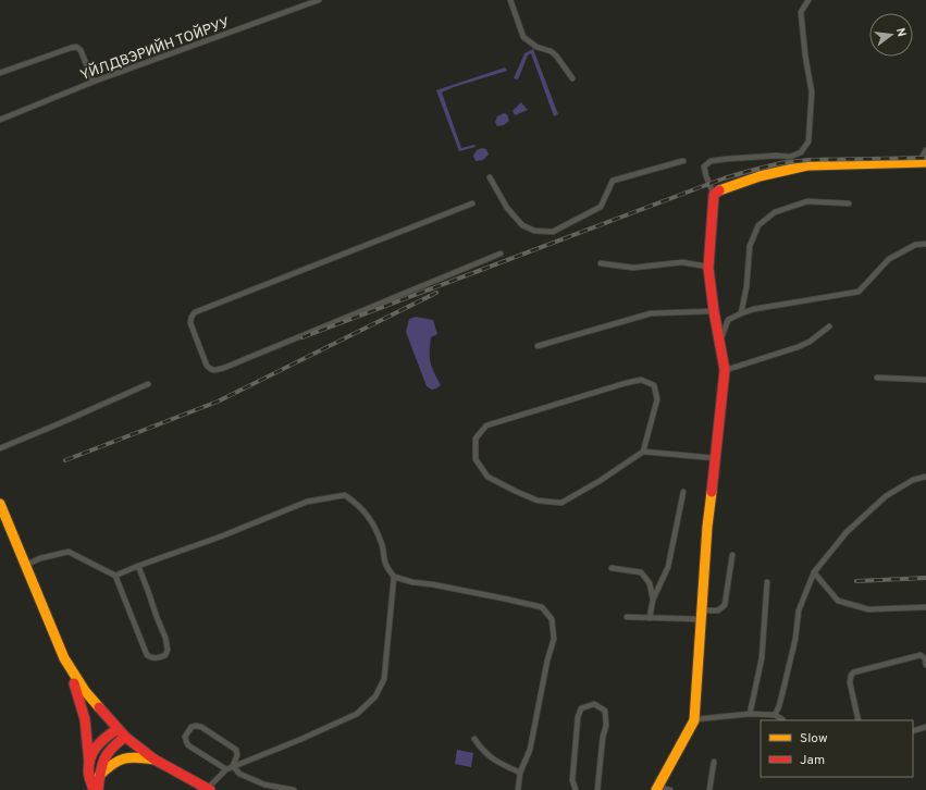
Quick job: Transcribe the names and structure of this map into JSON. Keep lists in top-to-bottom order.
{
  "streets": {
    "lane": ["ҮЙЛДВЭРИЙН ТОЙРУУ"]
  },
  "legend": ["Slow", "Jam"],
  "north": "right"
}
